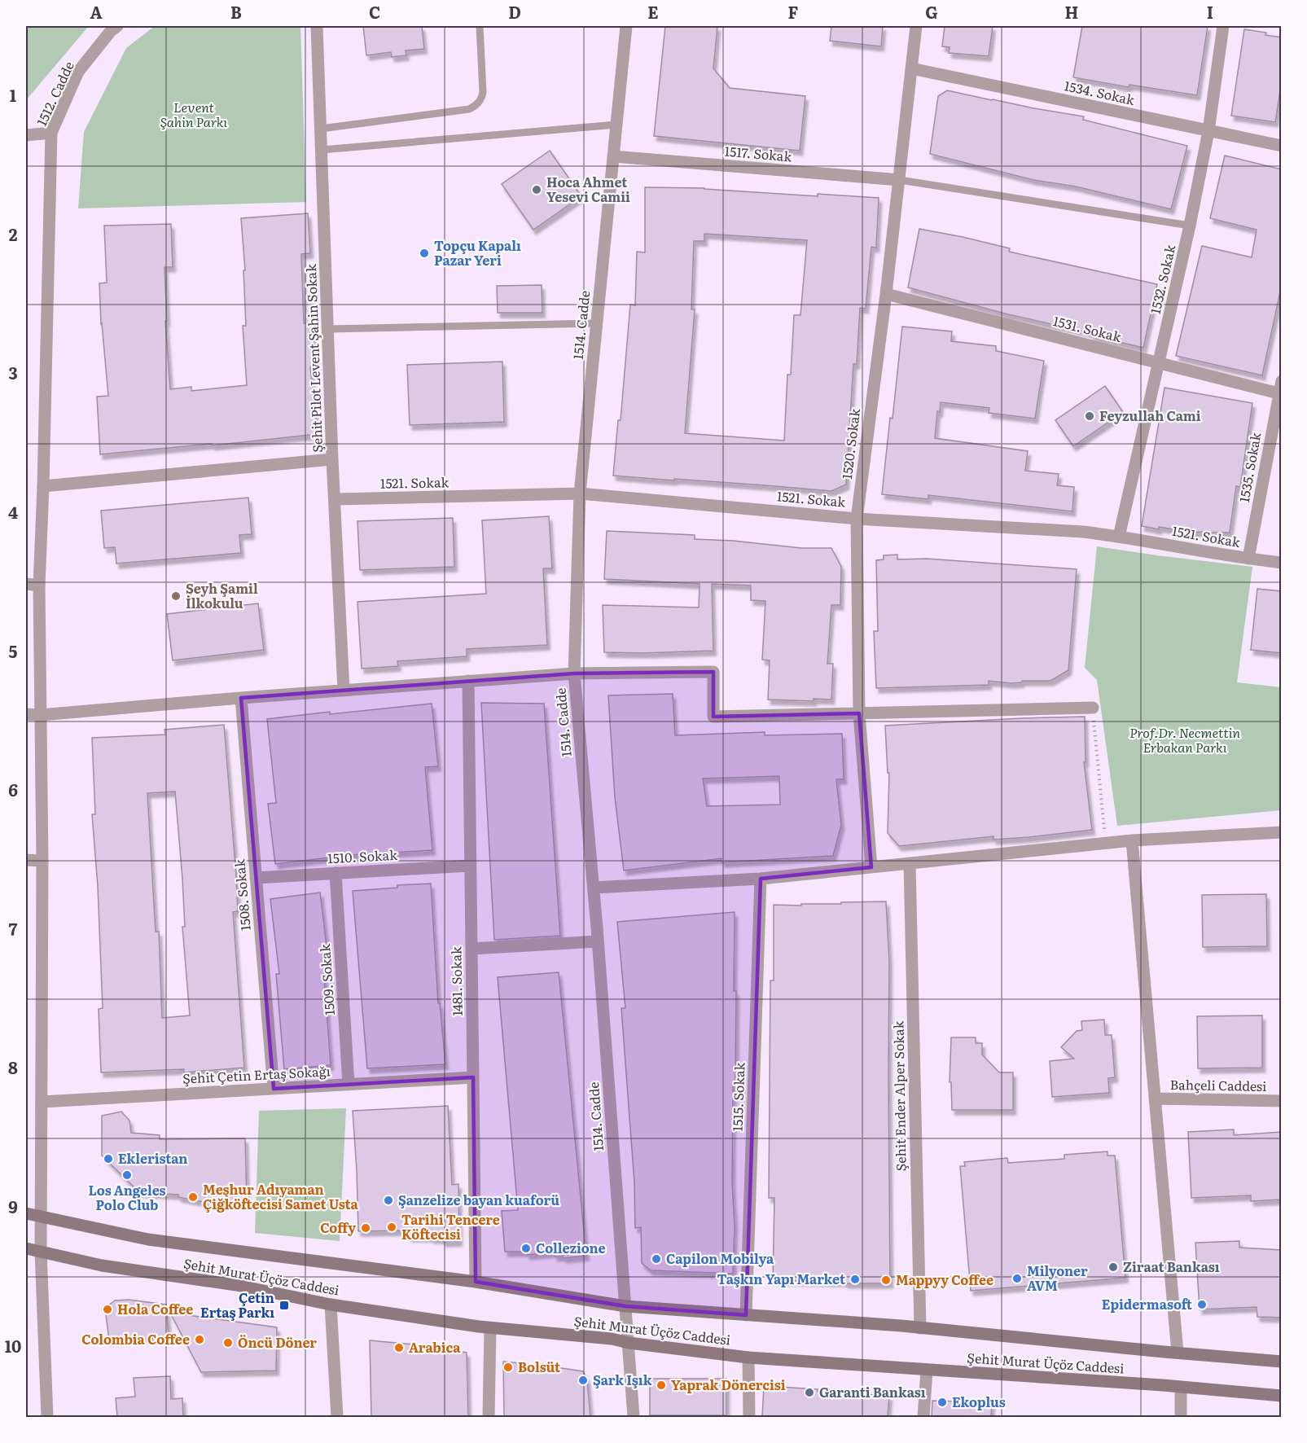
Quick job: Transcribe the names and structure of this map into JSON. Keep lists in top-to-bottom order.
{
  "streets": {
    "main road": ["Şehit Murat Üçöz Caddesi"],
    "street": [
      "1534. Sokak",
      "1512. Cadde",
      "1517. Sokak",
      "1532. Sokak",
      "1514. Cadde",
      "1531. Sokak",
      "Şehit Pilot Levent Şahin Sokak",
      "1520. Sokak",
      "1535. Sokak",
      "1521. Sokak",
      "1510. Sokak",
      "1508. Sokak",
      "1509. Sokak",
      "1481. Sokak",
      "Şehit Çetin Ertaş Sokağı",
      "Bahçeli Caddesi",
      "Şehit Ender Alper Sokak",
      "1515. Sokak"
    ]
  },
  "crossings": [
    ["1534. Sokak", "1532. Sokak"],
    ["1534. Sokak", "1520. Sokak"],
    ["1512. Cadde", "Şehit Çetin Ertaş Sokağı"],
    ["1512. Cadde", "Şehit Murat Üçöz Caddesi"],
    ["1517. Sokak", "1514. Cadde"],
    ["1517. Sokak", "1520. Sokak"],
    ["1532. Sokak", "1531. Sokak"],
    ["1532. Sokak", "1521. Sokak"],
    ["1514. Cadde", "1521. Sokak"],
    ["1514. Cadde", "Şehit Murat Üçöz Caddesi"],
    ["1531. Sokak", "1520. Sokak"],
    ["1531. Sokak", "1535. Sokak"],
    ["Şehit Pilot Levent Şahin Sokak", "1521. Sokak"],
    ["1520. Sokak", "1521. Sokak"],
    ["1535. Sokak", "1521. Sokak"],
    ["1510. Sokak", "1508. Sokak"],
    ["1510. Sokak", "1509. Sokak"],
    ["1510. Sokak", "1481. Sokak"],
    ["1508. Sokak", "Şehit Çetin Ertaş Sokağı"],
    ["1509. Sokak", "Şehit Çetin Ertaş Sokağı"],
    ["1481. Sokak", "Şehit Çetin Ertaş Sokağı"],
    ["1481. Sokak", "Şehit Murat Üçöz Caddesi"],
    ["Şehit Ender Alper Sokak", "Şehit Murat Üçöz Caddesi"],
    ["1515. Sokak", "Şehit Murat Üçöz Caddesi"]
  ],
  "parks": ["Levent Şahin Parkı", "Prof.Dr. Necmettin Erbakan Parkı"],
  "places": {
    "other": [
      "Hoca Ahmet Yesevi Camii",
      "Topçu Kapalı Pazar Yeri",
      "Feyzullah Cami",
      "Şeyh Şamil İlkokulu",
      "Ekleristan",
      "Los Angeles Polo Club",
      "Meşhur Adıyaman Çiğköftecisi Samet Usta",
      "Şanzelize bayan kuaforü",
      "Tarihi Tencere Köftecisi",
      "Coffy",
      "Collezione",
      "Capilon Mobilya",
      "Ziraat Bankası",
      "Milyoner AVM",
      "Taşkın Yapı Market",
      "Mappyy Coffee",
      "Epidermasoft",
      "Hola Coffee",
      "Colombia Coffee",
      "Öncü Döner",
      "Arabica",
      "Bolsüt",
      "Şark Işık",
      "Yaprak Dönercisi",
      "Garanti Bankası",
      "Ekoplus"
    ],
    "transit": ["Çetin Ertaş Parkı"]
  },
  "grid": {
    "columns": [
      "A",
      "B",
      "C",
      "D",
      "E",
      "F",
      "G",
      "H",
      "I"
    ],
    "rows": [
      "1",
      "2",
      "3",
      "4",
      "5",
      "6",
      "7",
      "8",
      "9",
      "10"
    ]
  }
}
